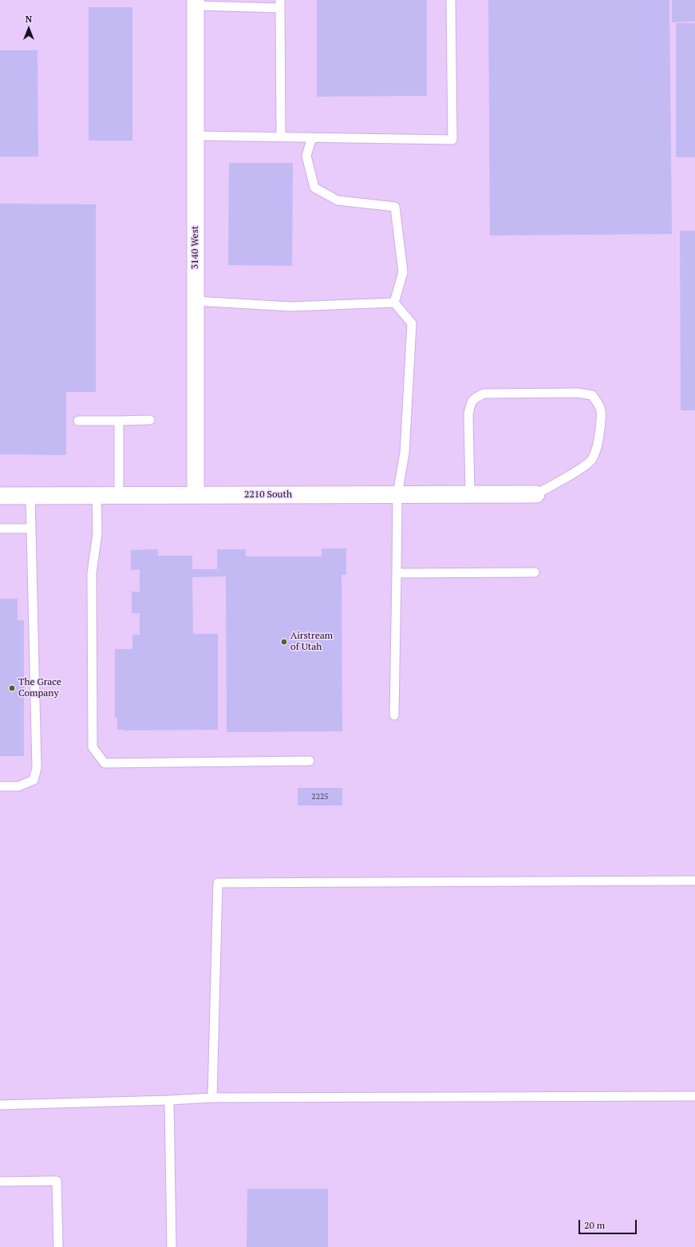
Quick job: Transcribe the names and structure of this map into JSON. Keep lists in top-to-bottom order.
{
  "streets": {
    "street": ["3140 West", "2210 South"]
  },
  "crossings": [
    ["3140 West", "2210 South"]
  ],
  "places": ["Airstream of Utah", "The Grace Company"],
  "house_numbers": ["2225"],
  "scale_bar": "20 m",
  "north": "top"
}
